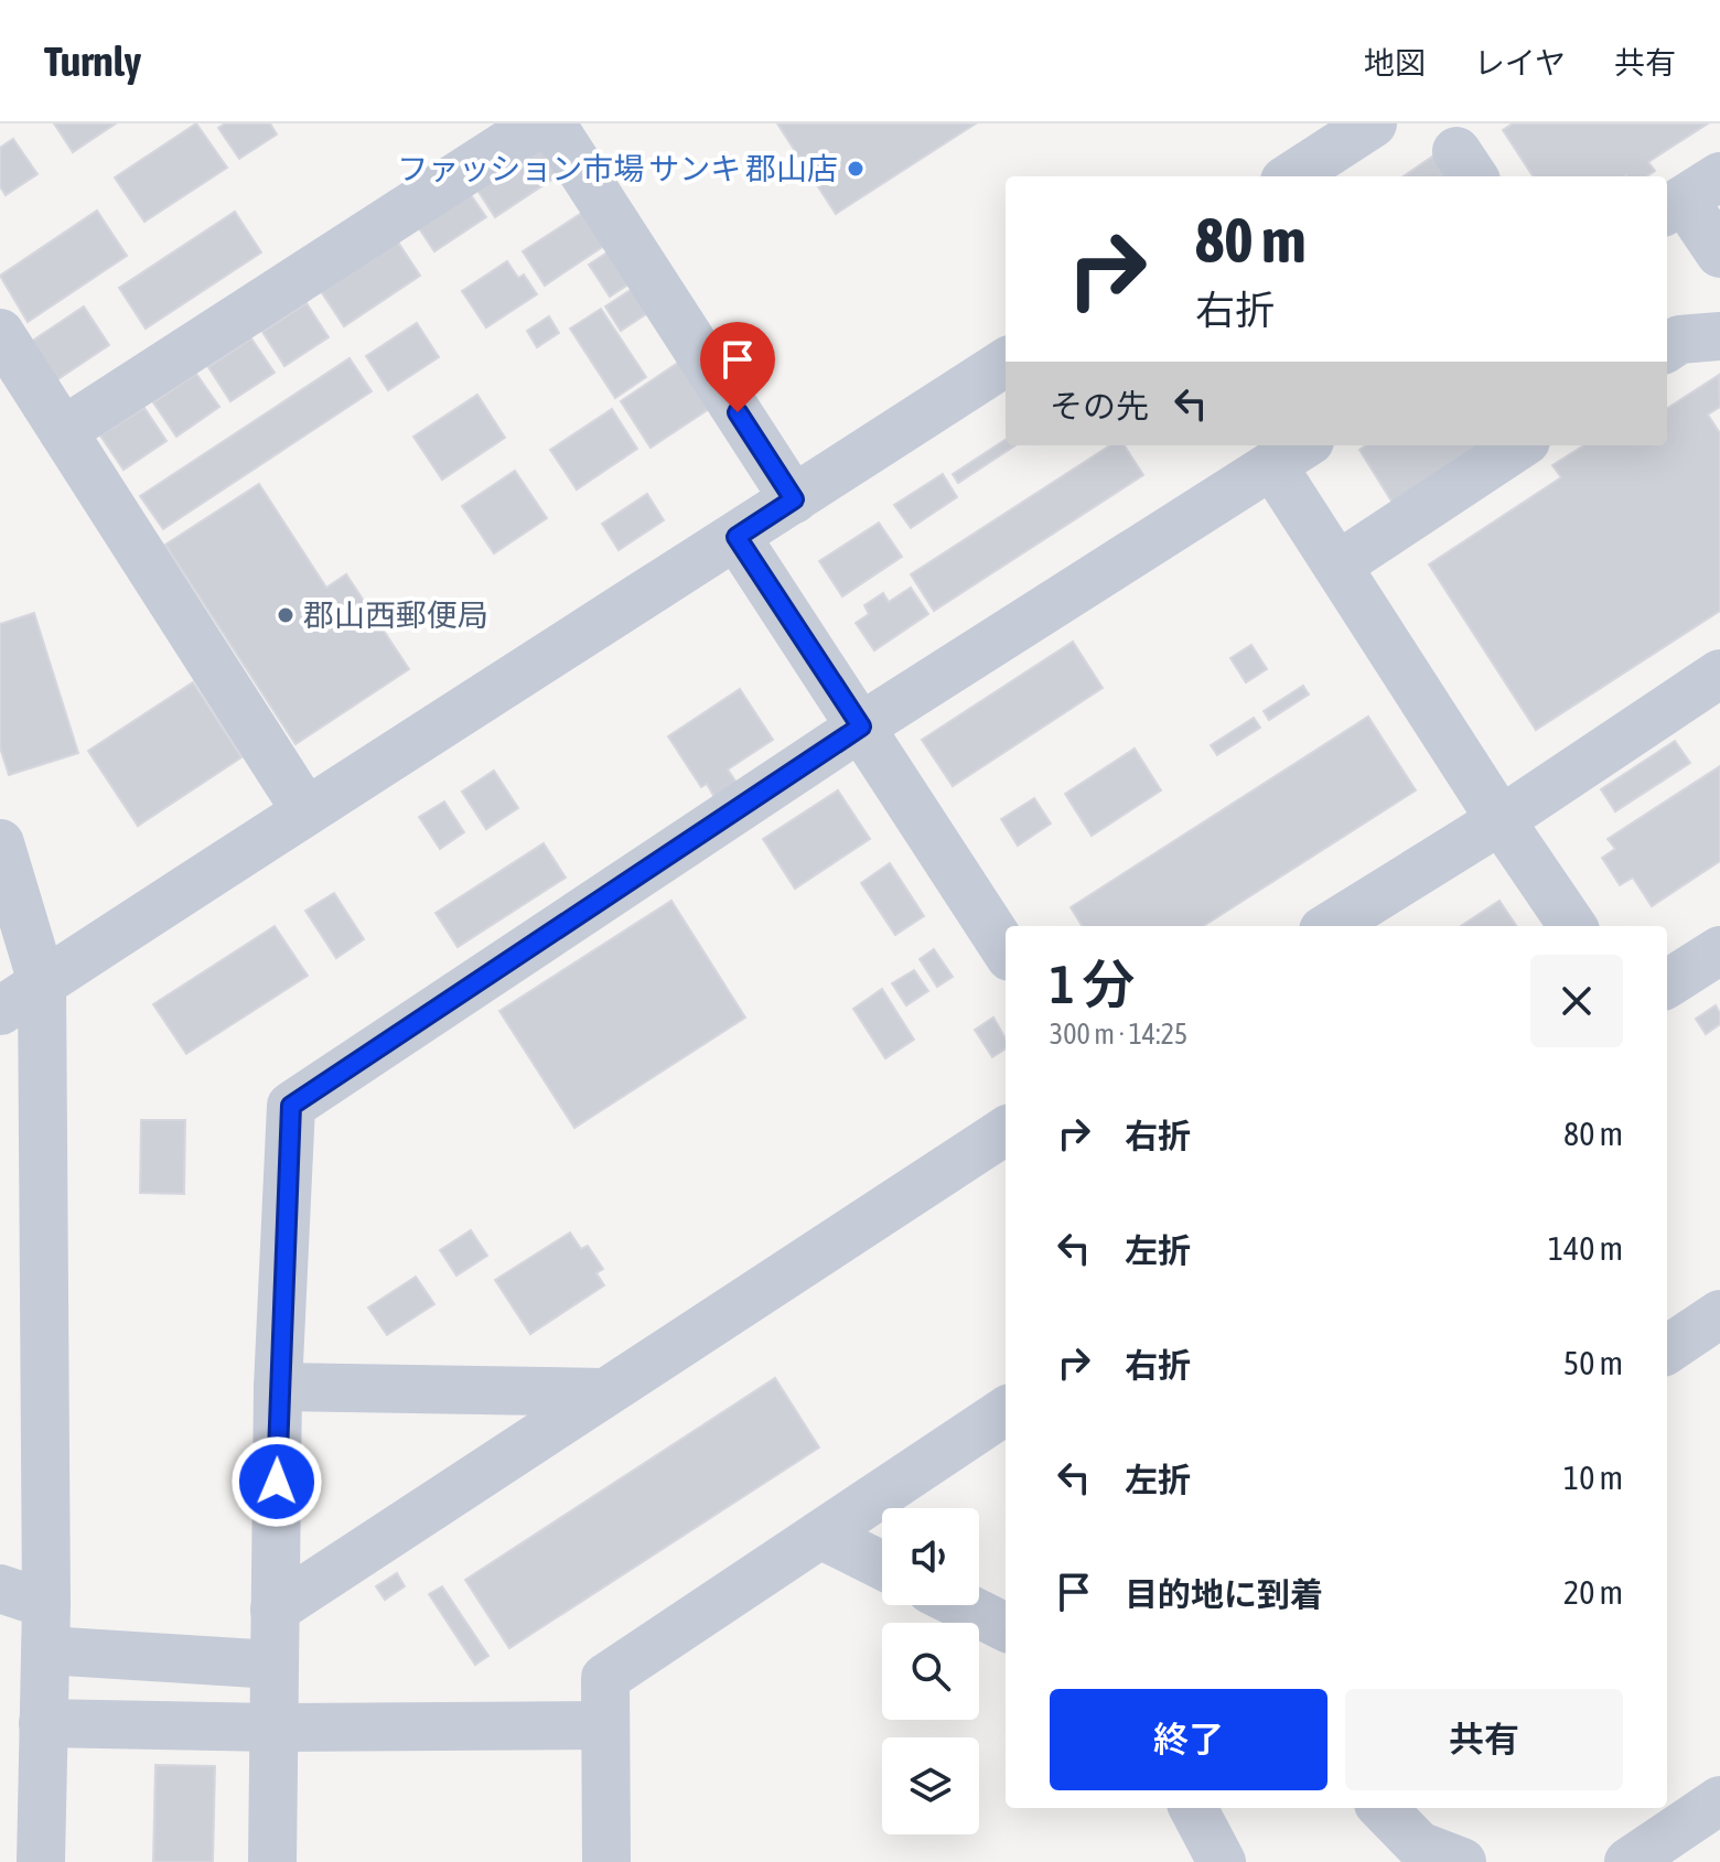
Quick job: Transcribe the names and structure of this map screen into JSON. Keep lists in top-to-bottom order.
{
  "places": ["ファッション市場 サンキ 郡山店", "郡山西郵便局"],
  "page": {
    "header": "Turnly",
    "nav": ["地図", "レイヤ", "共有"],
    "turn": ["80 m", "右折"],
    "then": "その先",
    "heading": ["1 分", "300 m · 14:25"],
    "list": [
      {
        "name": "右折",
        "value": "80 m"
      },
      {
        "name": "左折",
        "value": "140 m"
      },
      {
        "name": "右折",
        "value": "50 m"
      },
      {
        "name": "左折",
        "value": "10 m"
      },
      {
        "name": "目的地に到着",
        "value": "20 m"
      }
    ],
    "buttons": ["終了", "共有"]
  }
}
